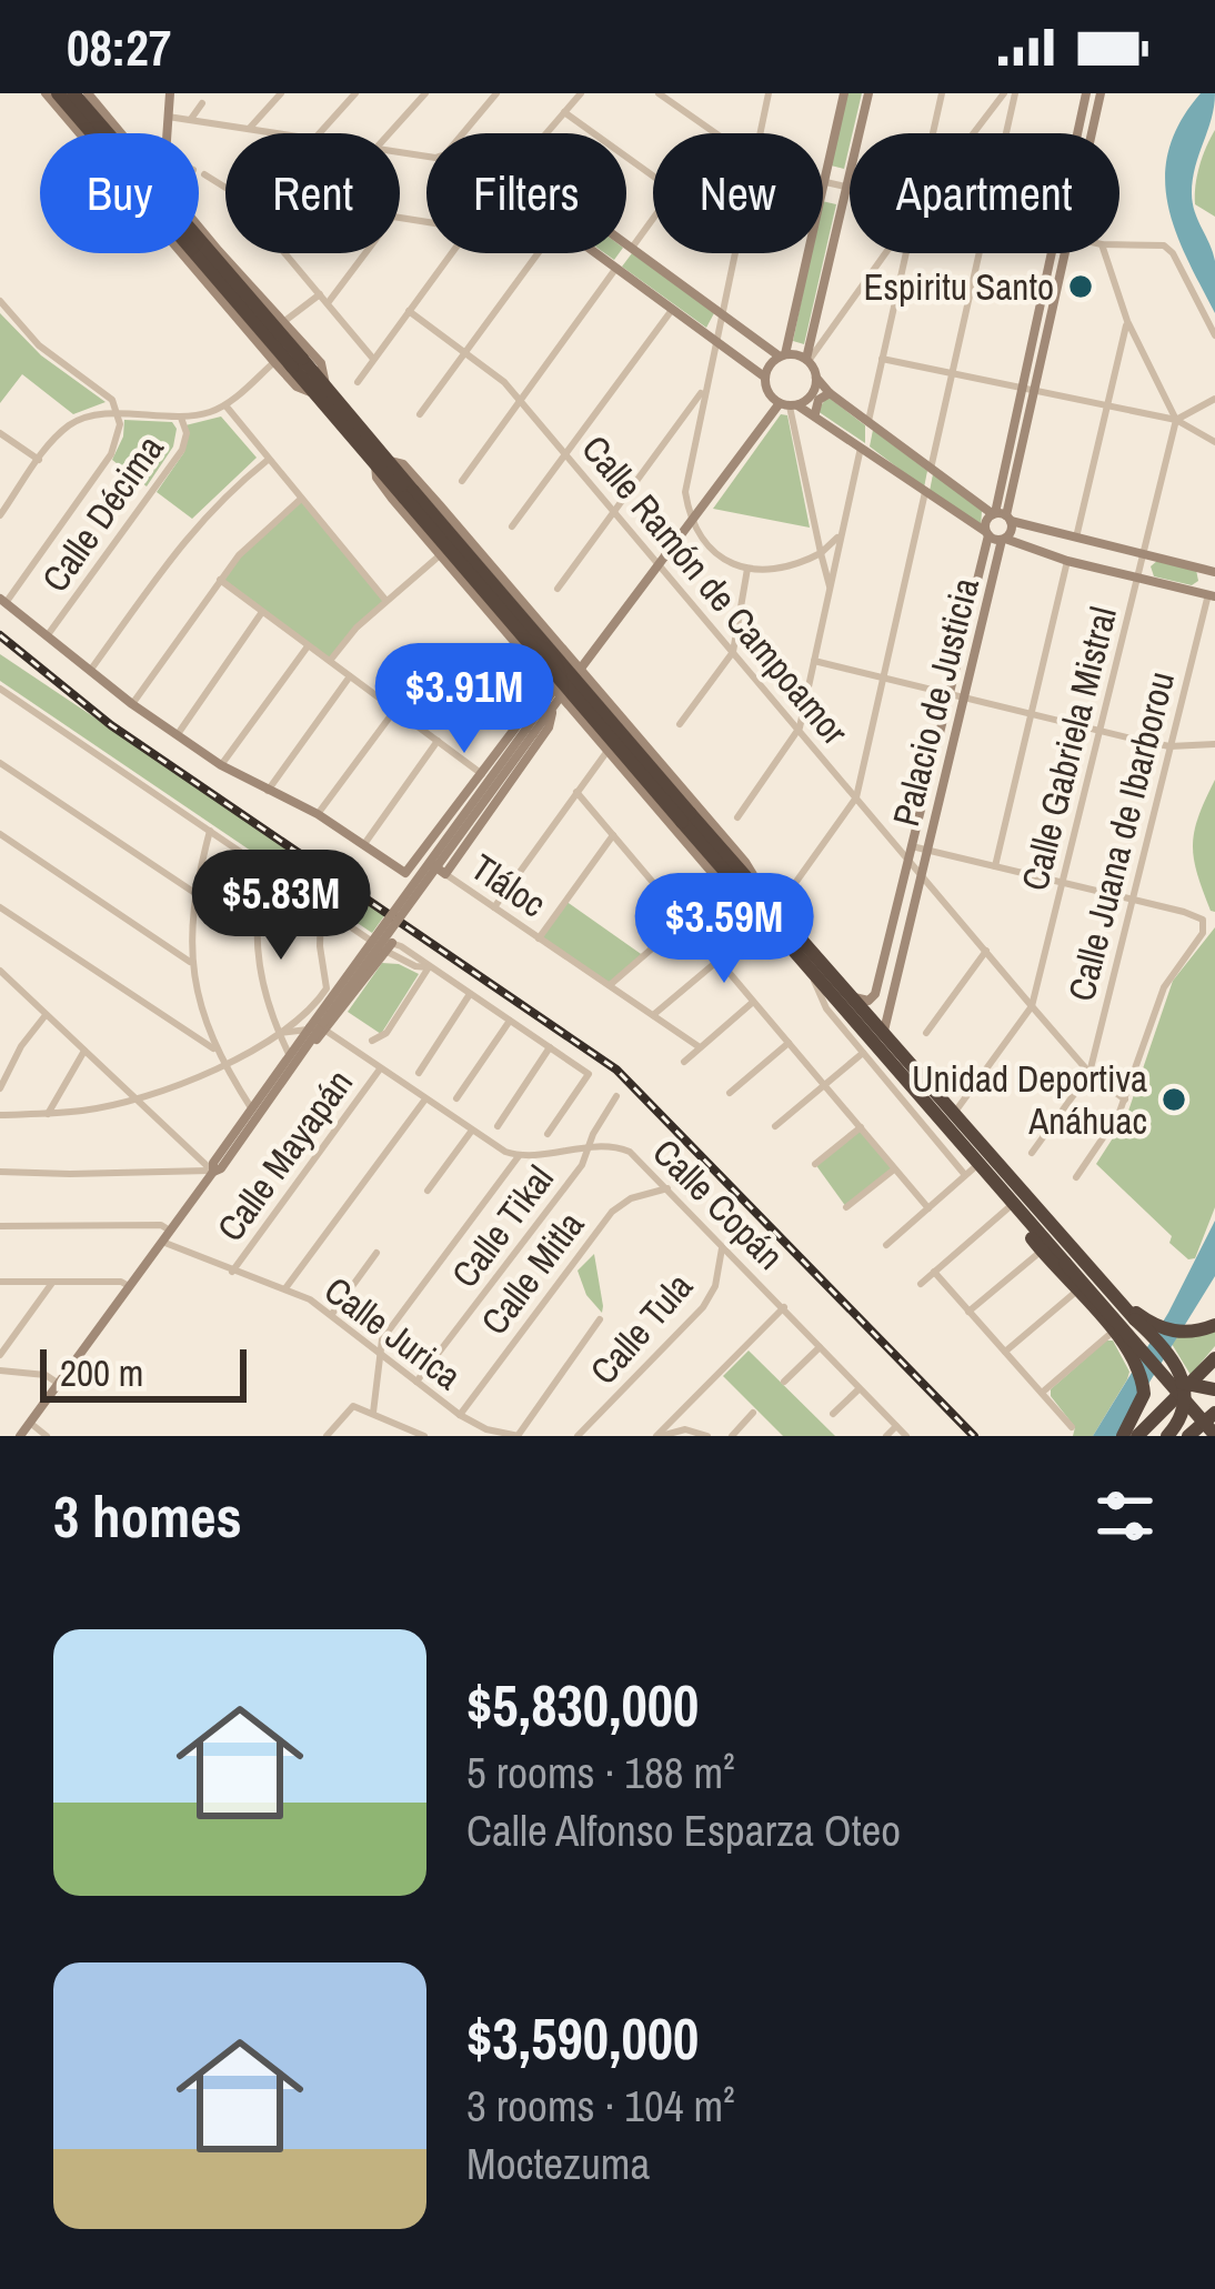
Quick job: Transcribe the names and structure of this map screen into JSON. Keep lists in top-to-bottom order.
{
  "streets": {
    "street": [
      "Calle Décima",
      "Calle Ramón de Campoamor",
      "Palacio de Justicia",
      "Calle Gabriela Mistral",
      "Calle Juana de Ibarborou",
      "Tláloc",
      "Calle Mayapán",
      "Calle Copán",
      "Calle Tikal",
      "Calle Mitla",
      "Calle Tula",
      "Calle Jurica"
    ]
  },
  "crossings": [
    ["Calle Ramón de Campoamor", "Palacio de Justicia"],
    ["Calle Ramón de Campoamor", "Calle Gabriela Mistral"],
    ["Calle Ramón de Campoamor", "Calle Juana de Ibarborou"],
    ["Calle Mayapán", "Calle Jurica"],
    ["Calle Copán", "Calle Tikal"],
    ["Calle Copán", "Calle Mitla"],
    ["Calle Copán", "Calle Tula"],
    ["Calle Tikal", "Calle Jurica"],
    ["Calle Mitla", "Calle Jurica"]
  ],
  "places": ["Espiritu Santo", "Unidad Deportiva Anáhuac"],
  "scale_bar": "200 m",
  "page": {
    "status": "08:27",
    "chip": [
      "Buy",
      "Rent",
      "Filters",
      "New",
      "Apartment"
    ],
    "price": ["$3.91M", "$5.83M", "$3.59M"],
    "scale": "200 m",
    "heading": "3 homes",
    "list": [
      {
        "name": "$5,830,000",
        "note": "5 rooms · 188 m² · Calle Alfonso Esparza Oteo"
      },
      {
        "name": "$3,590,000",
        "note": "3 rooms · 104 m² · Moctezuma"
      }
    ]
  }
}
